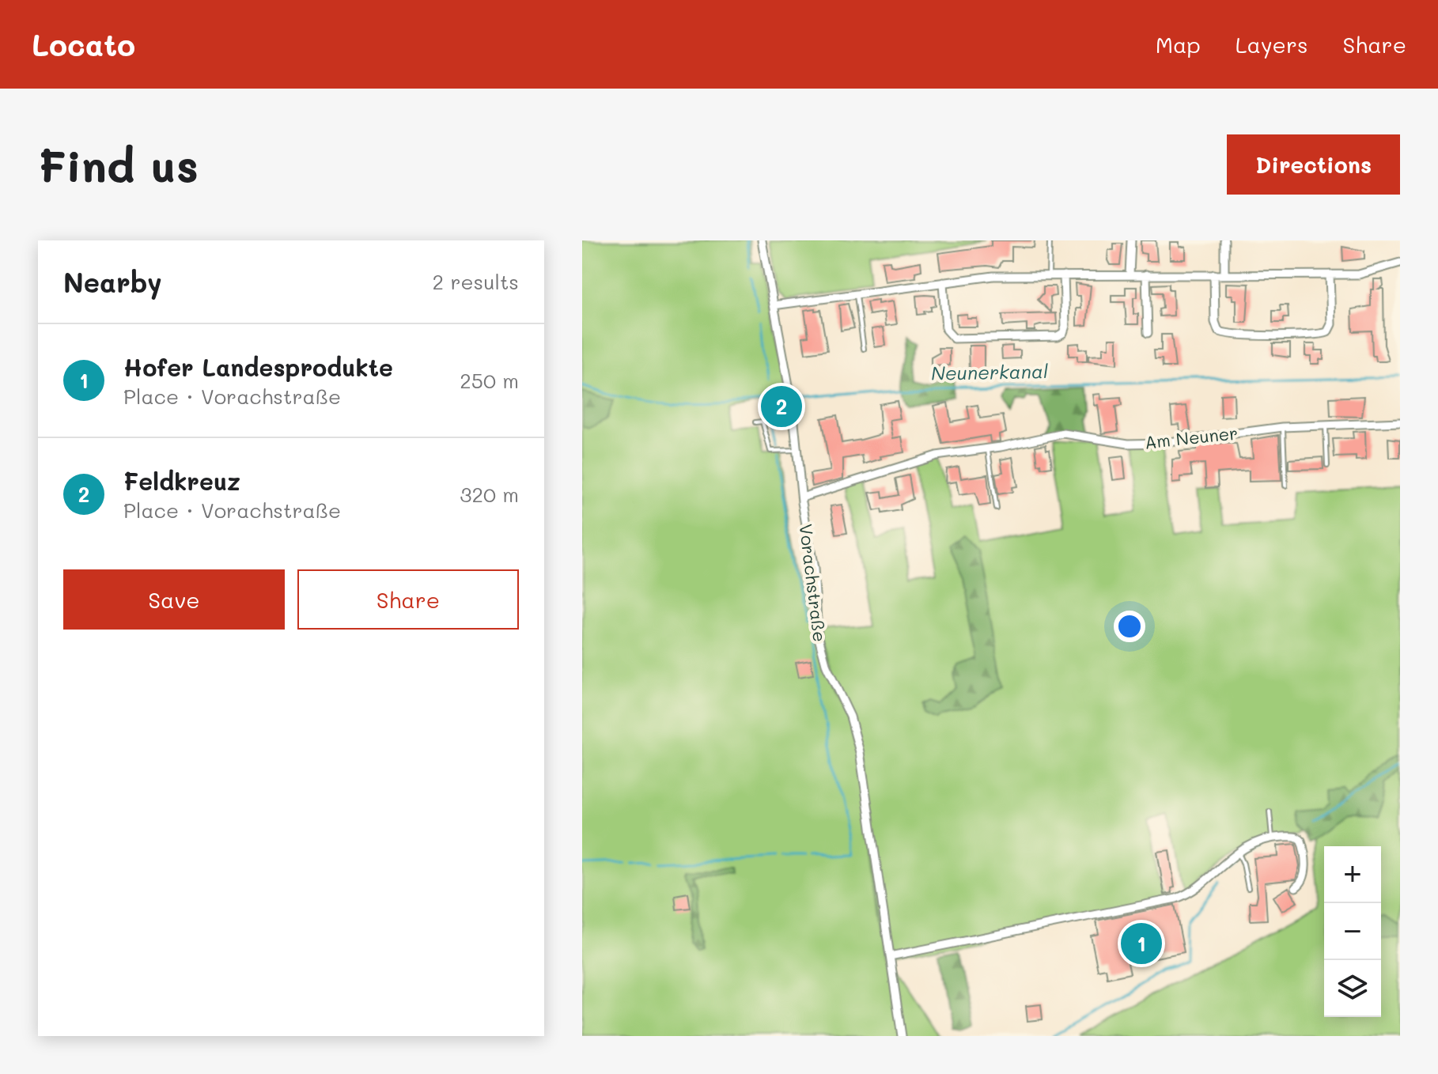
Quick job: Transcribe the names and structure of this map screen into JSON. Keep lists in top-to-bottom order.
{
  "streets": {
    "street": ["Am Neuner", "Vorachstraße"]
  },
  "crossings": [
    ["Am Neuner", "Vorachstraße"]
  ],
  "water": ["Neunerkanal"],
  "page": {
    "header": "Locato",
    "nav": ["Map", "Layers", "Share"],
    "buttons": [
      "Directions",
      ["Save", "Share"]
    ],
    "title": "Find us",
    "heading": ["Nearby", "2 results"],
    "list": [
      {
        "mark": "1",
        "name": "Hofer Landesprodukte",
        "note": "Place · Vorachstraße",
        "value": "250 m"
      },
      {
        "mark": "2",
        "name": "Feldkreuz",
        "note": "Place · Vorachstraße",
        "value": "320 m"
      }
    ],
    "pins": ["2", "1"],
    "map_buttons": ["+", "−"]
  }
}
